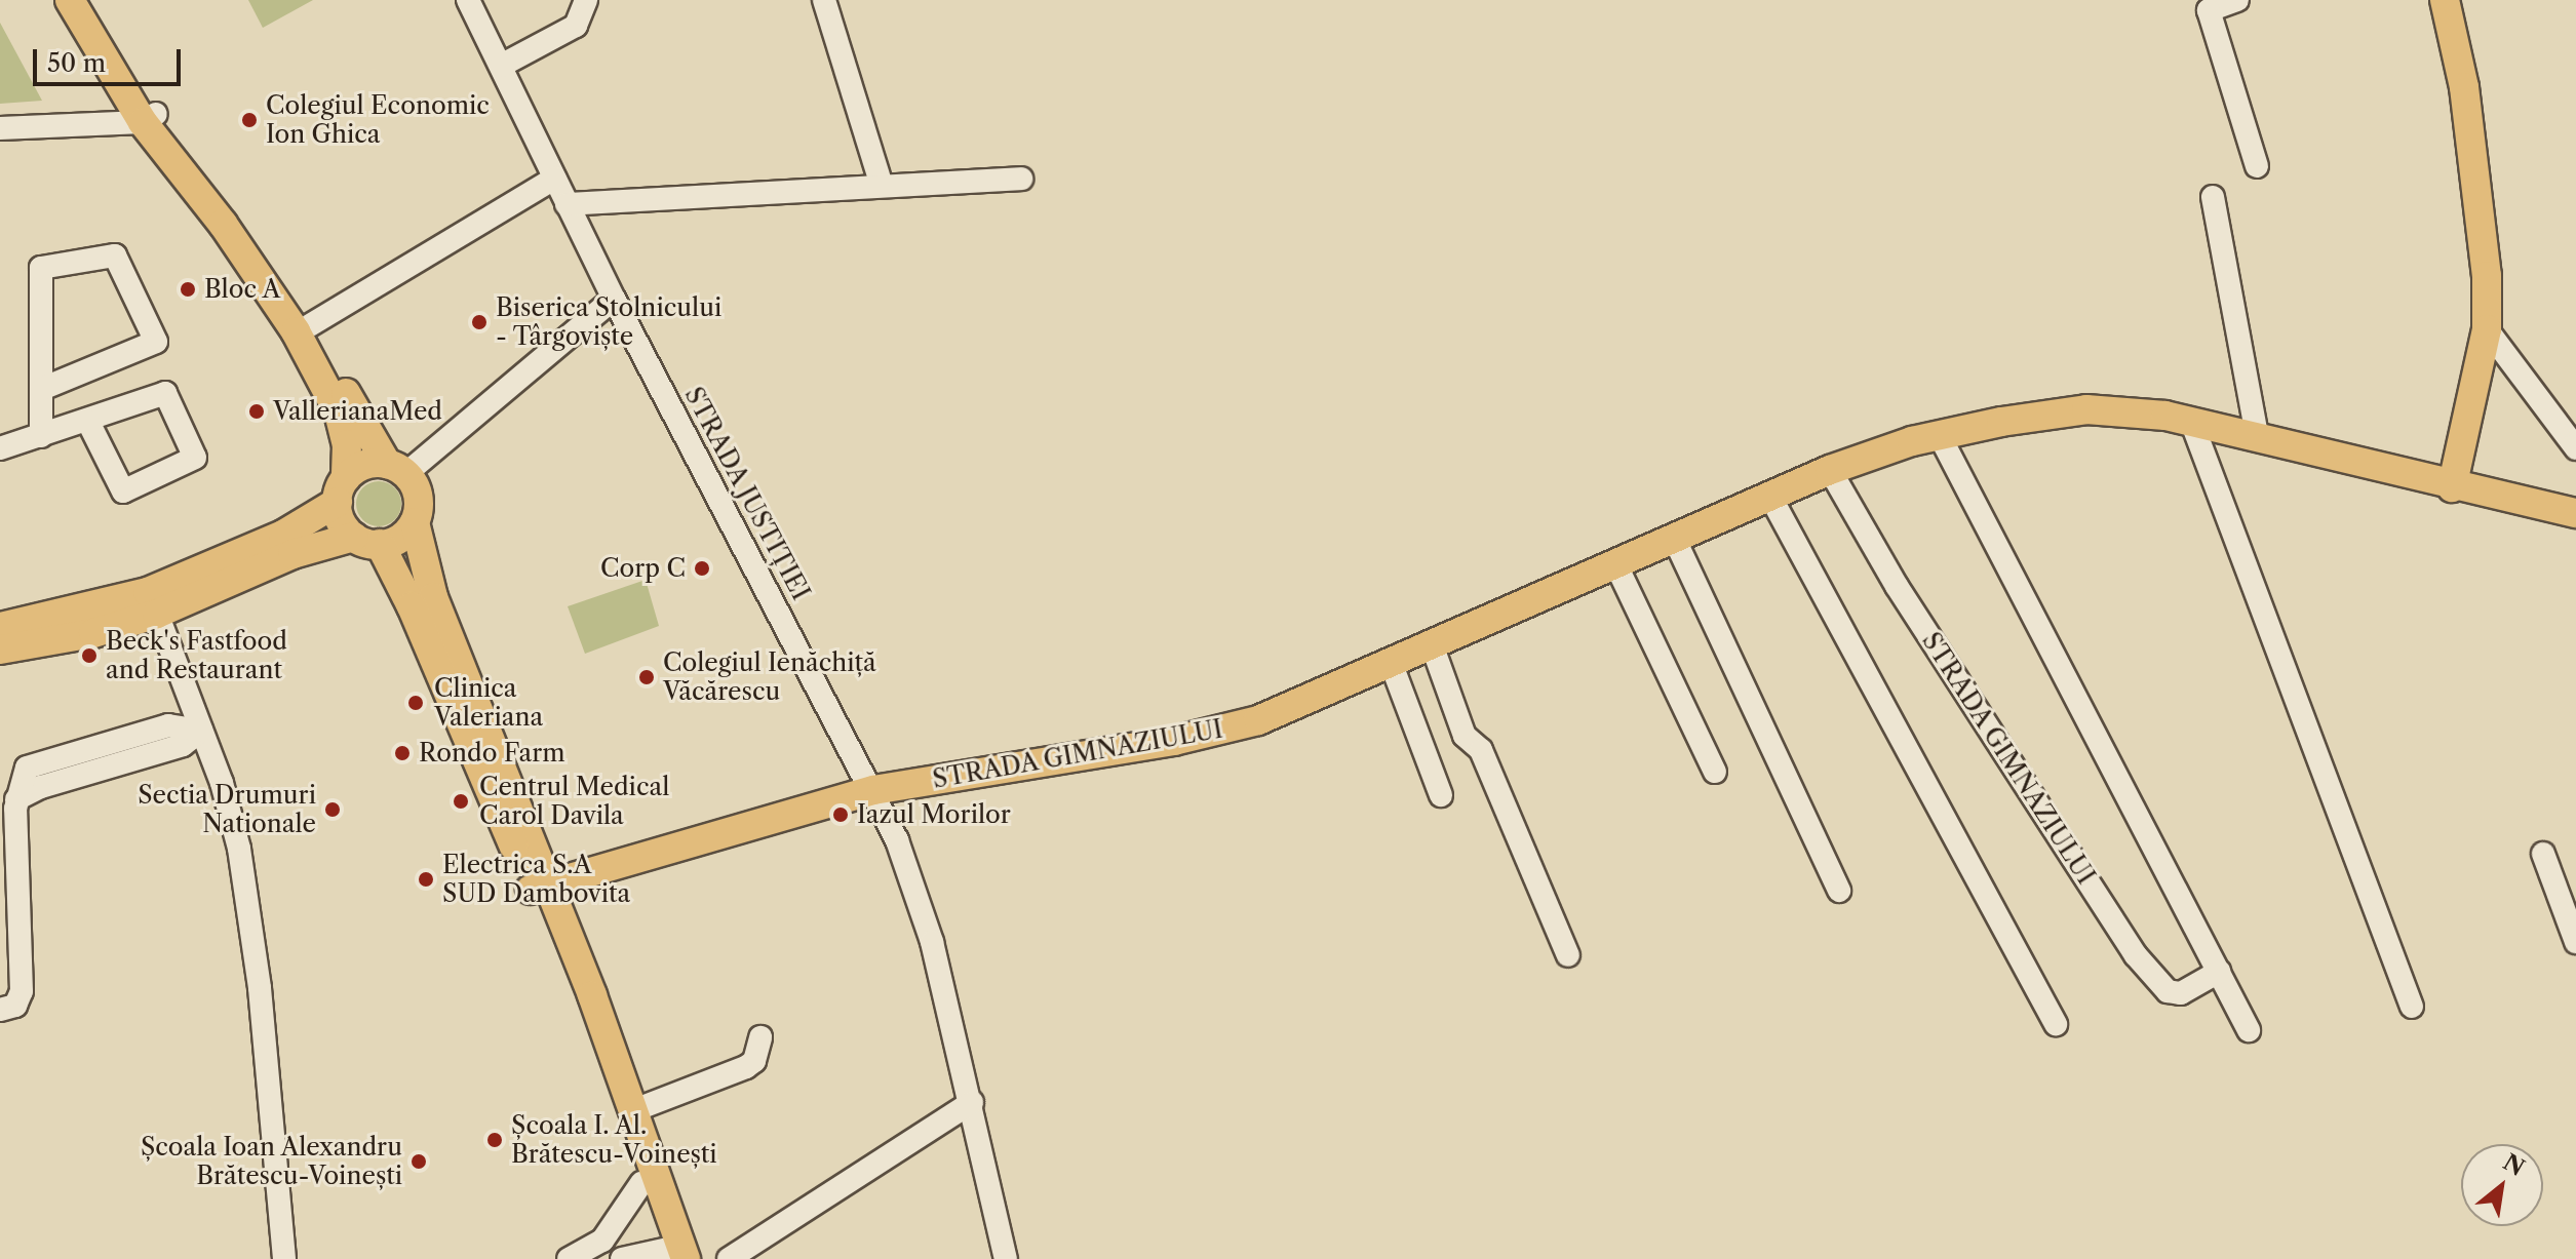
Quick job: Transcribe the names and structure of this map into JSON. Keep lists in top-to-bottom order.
{
  "streets": {
    "main road": ["STRADA GIMNAZIULUI"],
    "street": ["STRADA JUSTIȚIEI"]
  },
  "crossings": [
    ["STRADA JUSTIȚIEI", "STRADA GIMNAZIULUI"]
  ],
  "places": [
    "Colegiul Economic Ion Ghica",
    "Bloc A",
    "Biserica Stolnicului - Târgoviște",
    "VallerianaMed",
    "Corp C",
    "Beck's Fastfood and Restaurant",
    "Colegiul Ienăchiță Văcărescu",
    "Clinica Valeriana",
    "Rondo Farm",
    "Centrul Medical Carol Davila",
    "Sectia Drumuri Nationale",
    "Iazul Morilor",
    "Electrica S.A SUD Dambovita",
    "Școala I. Al. Brătescu-Voinești",
    "Școala Ioan Alexandru Brătescu-Voinești"
  ],
  "scale_bar": "50 m",
  "north": "top right"
}
